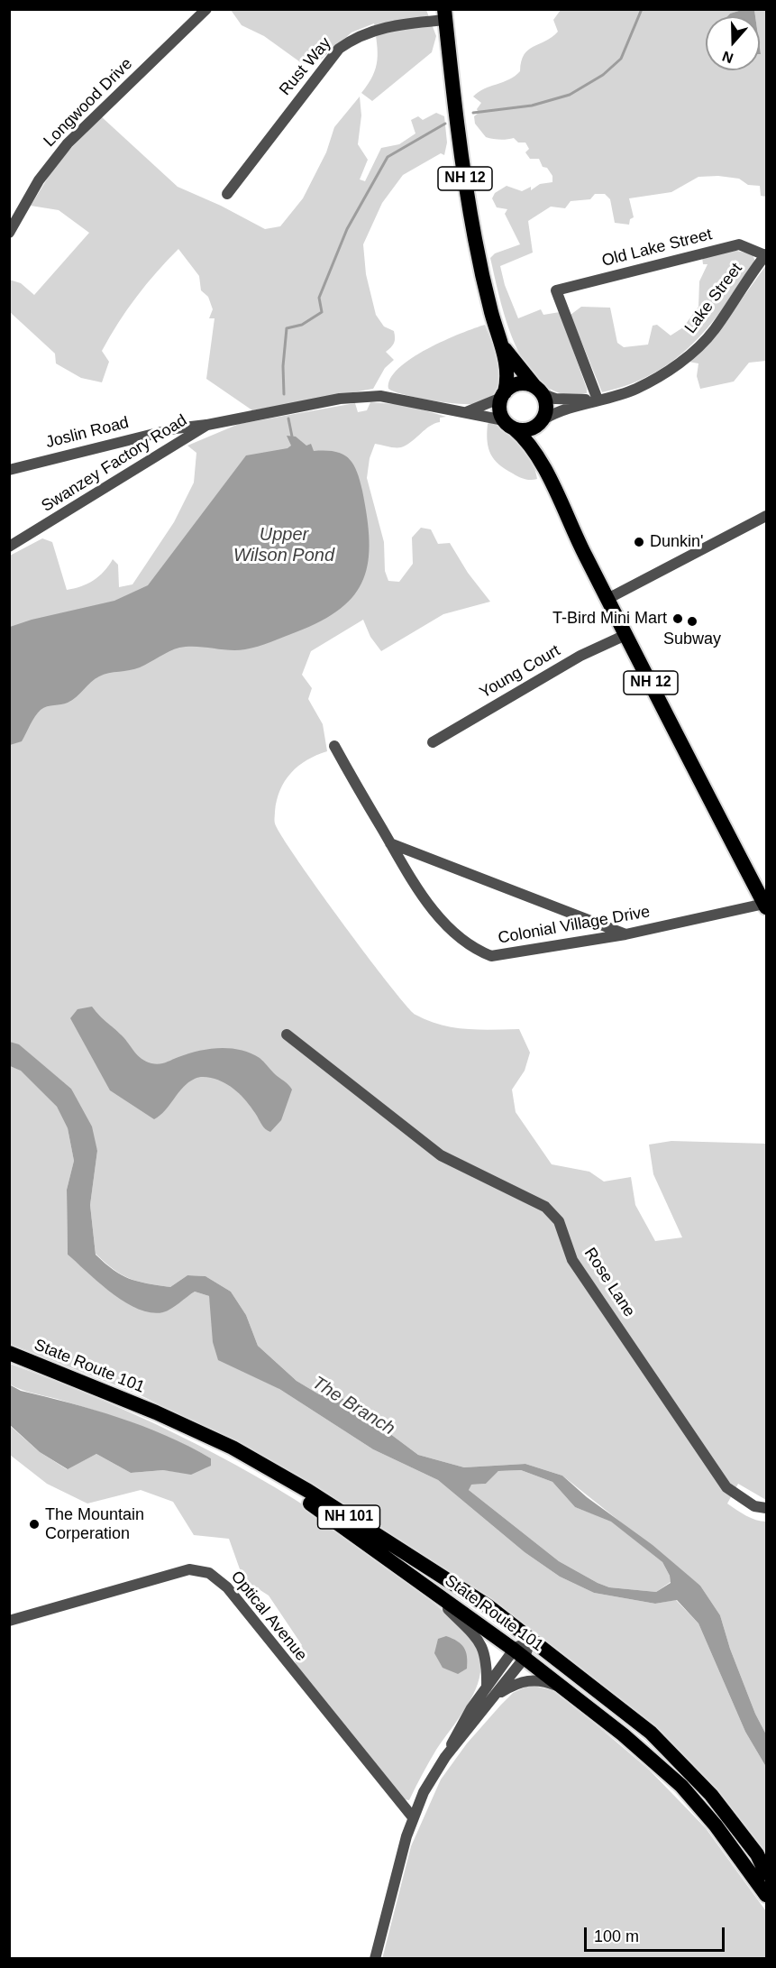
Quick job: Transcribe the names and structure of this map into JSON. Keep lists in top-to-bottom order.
{
  "streets": {
    "highway": ["NH 12", "State Route 101", "NH 101"],
    "street": [
      "Rust Way",
      "Longwood Drive",
      "Old Lake Street",
      "Lake Street",
      "Joslin Road",
      "Swanzey Factory Road",
      "Young Court",
      "Colonial Village Drive",
      "Rose Lane",
      "Optical Avenue"
    ]
  },
  "crossings": [
    ["Rust Way", "NH 12"],
    ["NH 12", "Lake Street"],
    ["NH 12", "Swanzey Factory Road"],
    ["NH 12", "Young Court"],
    ["NH 12", "Colonial Village Drive"],
    ["Old Lake Street", "Lake Street"],
    ["Lake Street", "Swanzey Factory Road"],
    ["Joslin Road", "Swanzey Factory Road"]
  ],
  "water": ["Upper Wilson Pond", "The Branch"],
  "places": [
    "Dunkin'",
    "T-Bird Mini Mart",
    "Subway",
    "The Mountain Corperation"
  ],
  "scale_bar": "100 m",
  "north": "bottom"
}
